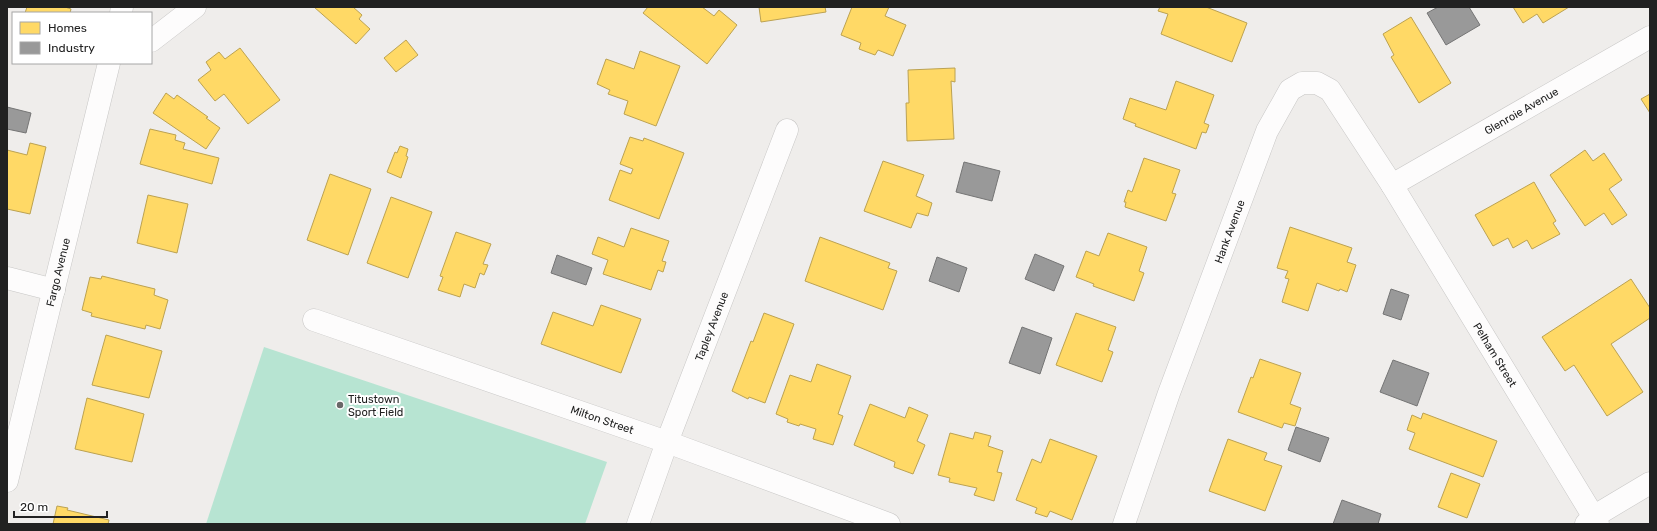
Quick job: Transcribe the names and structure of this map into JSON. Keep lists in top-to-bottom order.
{
  "streets": {
    "street": [
      "Glenroie Avenue",
      "Hank Avenue",
      "Fargo Avenue",
      "Tapley Avenue",
      "Pelham Street",
      "Milton Street"
    ]
  },
  "crossings": [
    ["Glenroie Avenue", "Hank Avenue"],
    ["Glenroie Avenue", "Pelham Street"],
    ["Hank Avenue", "Pelham Street"],
    ["Tapley Avenue", "Milton Street"]
  ],
  "places": ["Titustown Sport Field"],
  "legend": ["Homes", "Industry"],
  "scale_bar": "20 m"
}
